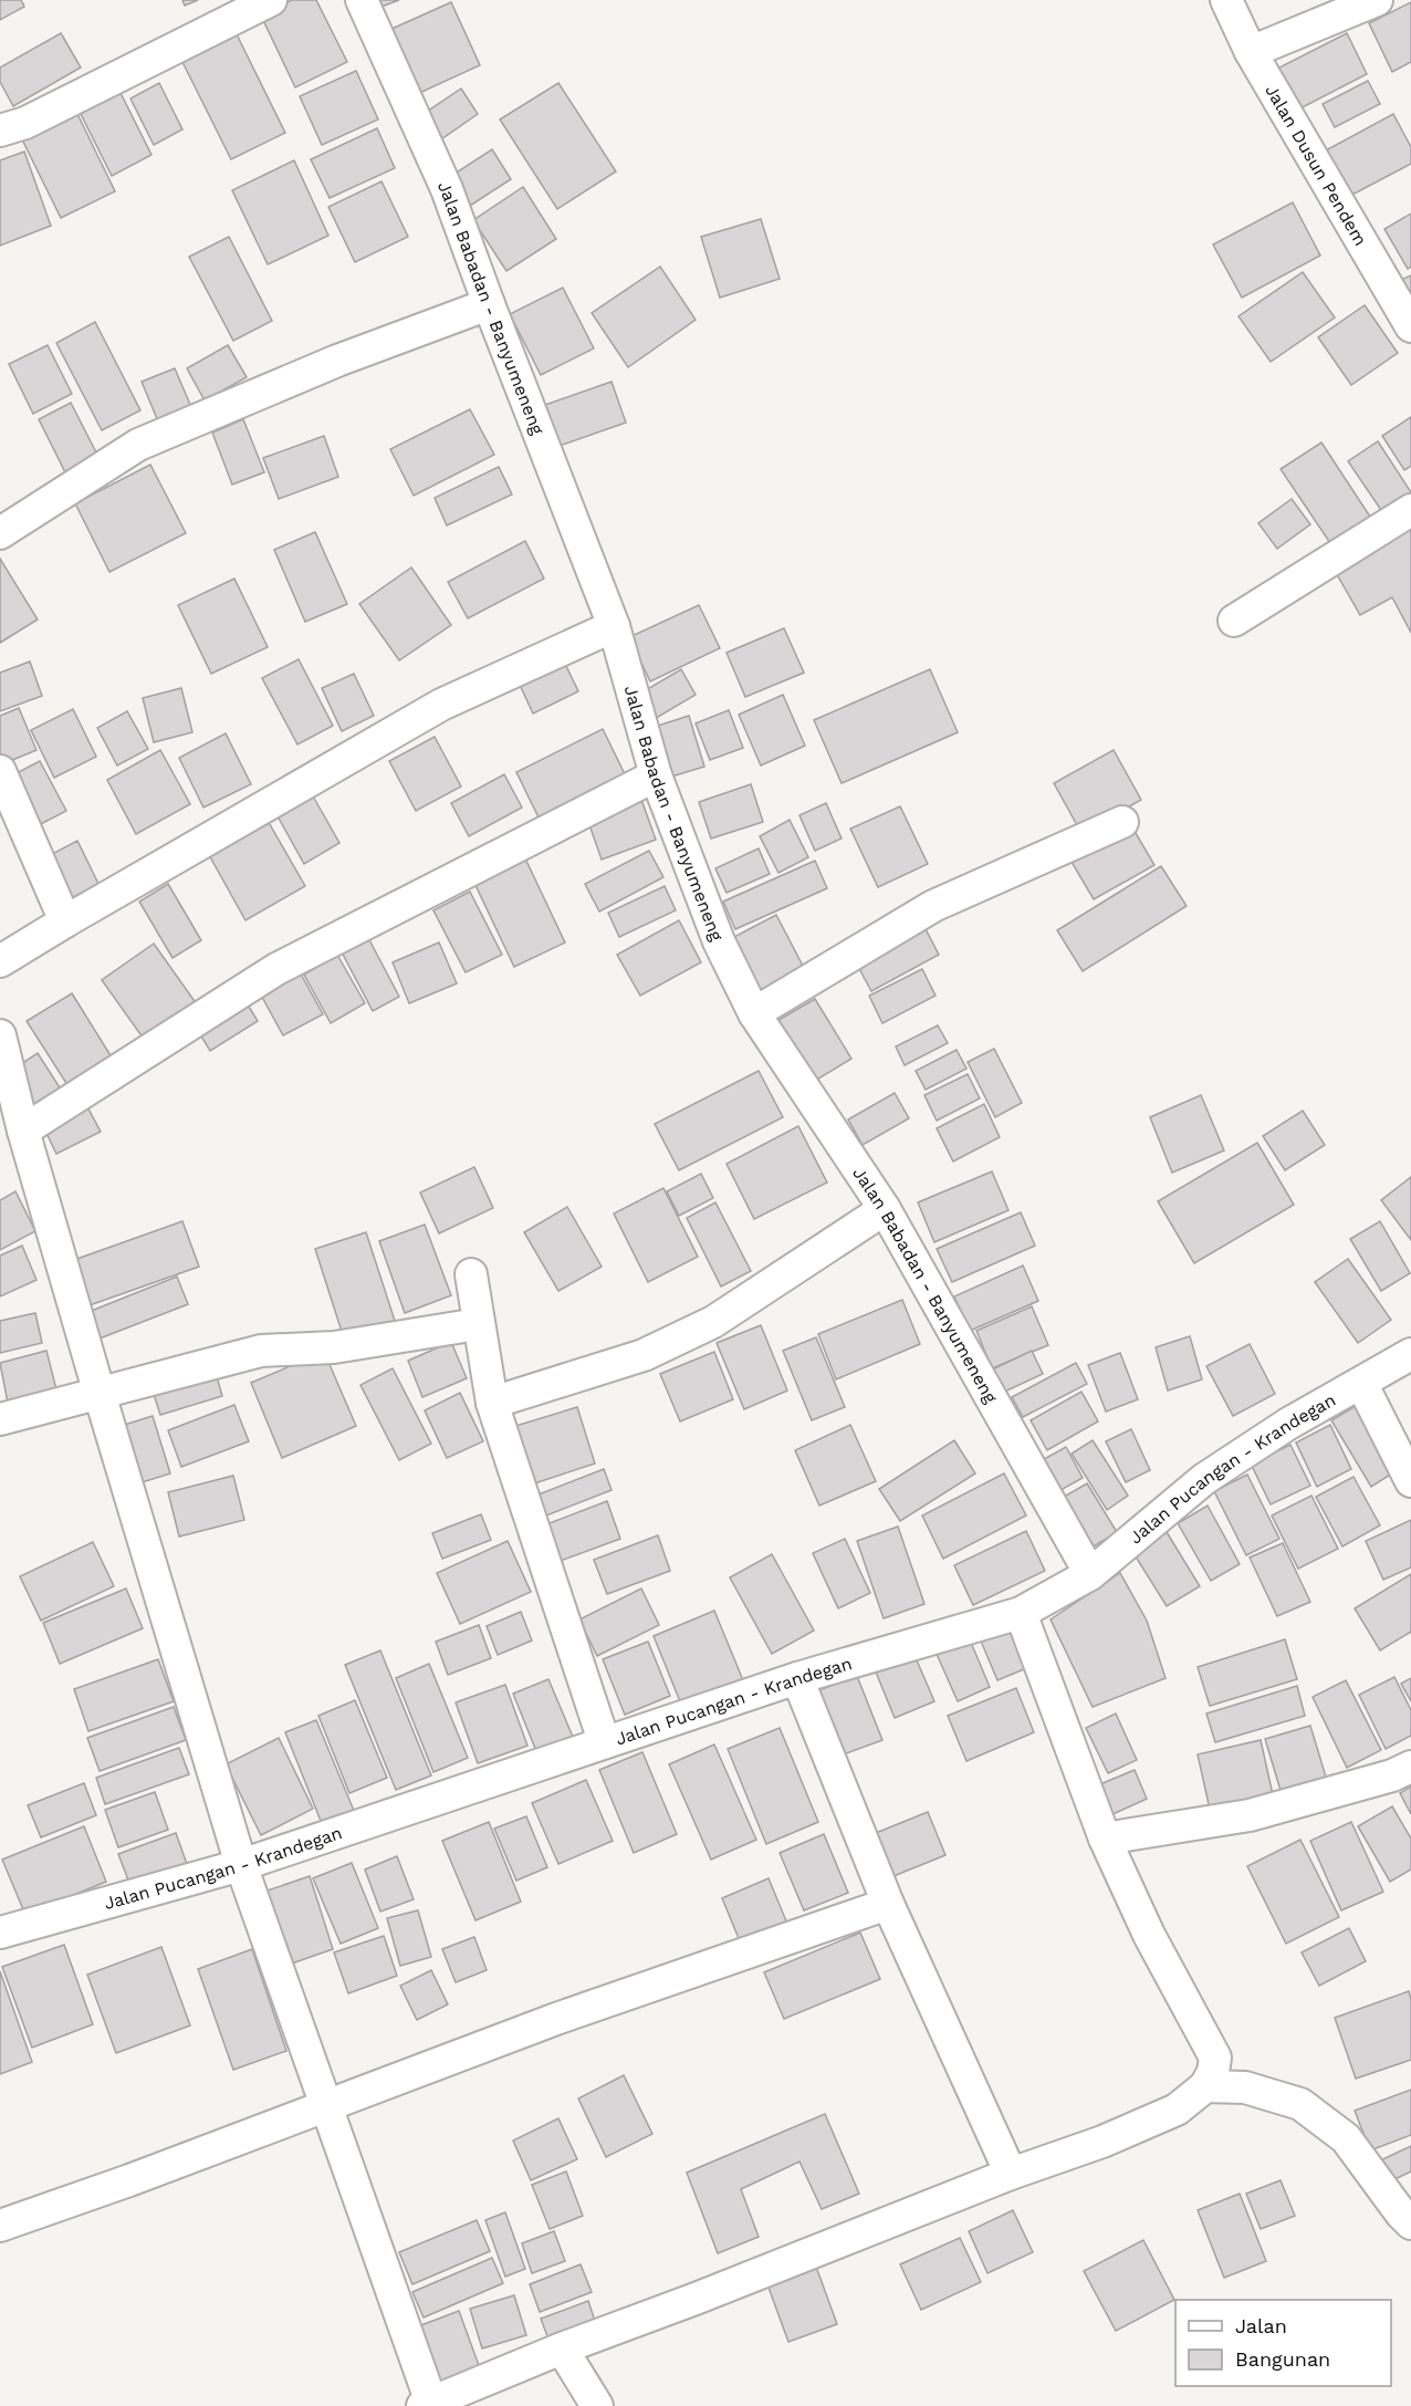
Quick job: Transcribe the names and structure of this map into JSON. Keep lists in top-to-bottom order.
{
  "streets": {
    "street": ["Jalan Dusun Pendem", "Jalan Babadan - Banyumeneng", "Jalan Pucangan - Krandegan"]
  },
  "crossings": [
    ["Jalan Babadan - Banyumeneng", "Jalan Pucangan - Krandegan"]
  ],
  "legend": ["Jalan", "Bangunan"]
}
